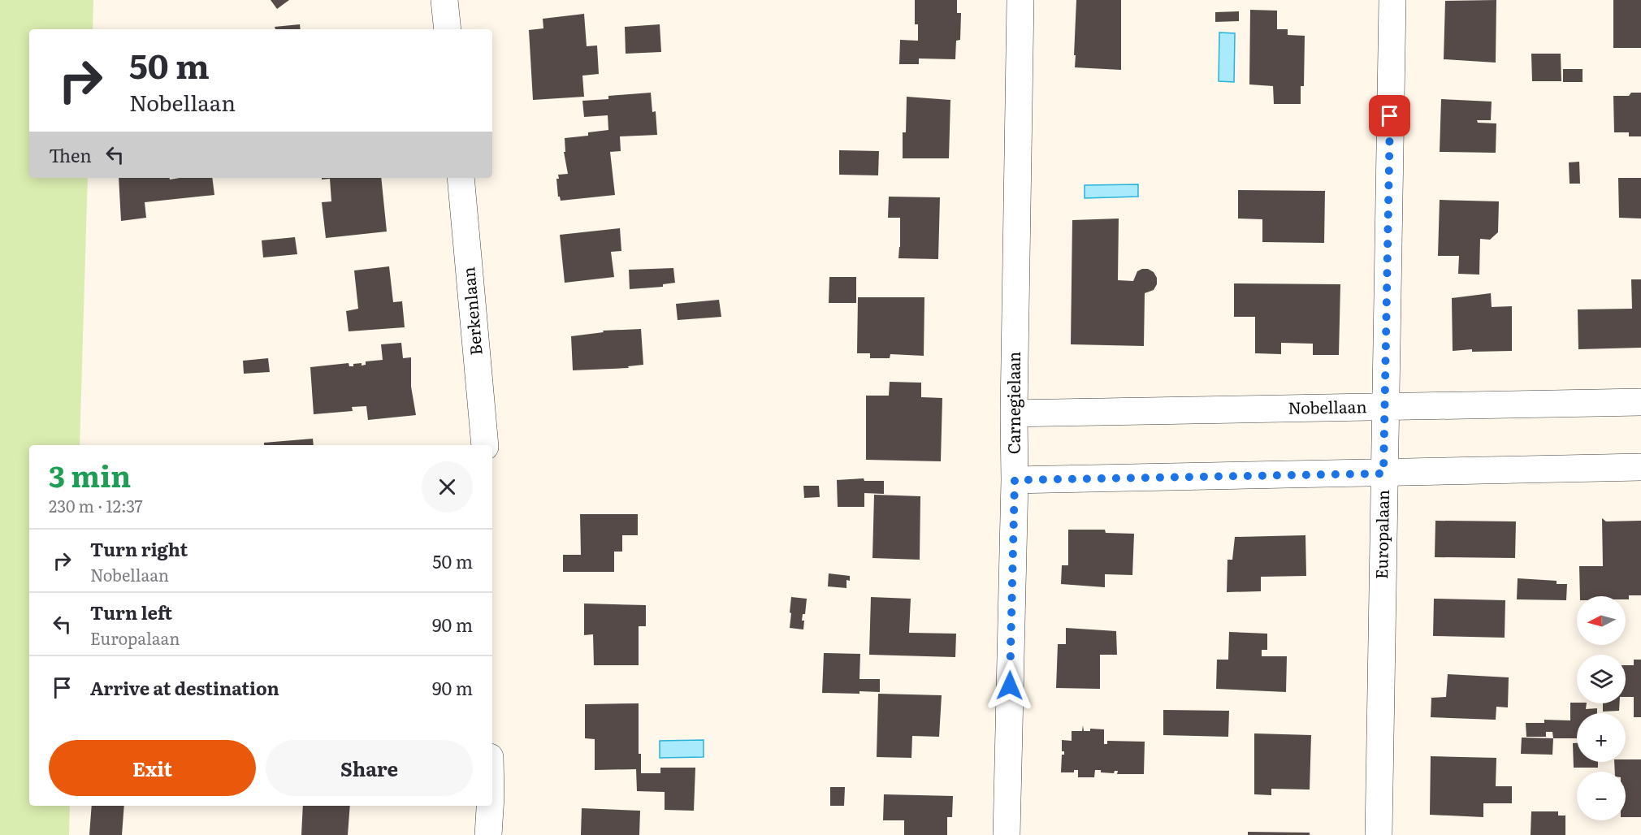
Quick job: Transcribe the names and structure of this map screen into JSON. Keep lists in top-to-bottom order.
{
  "streets": {
    "street": [
      "Berkenlaan",
      "Carnegielaan",
      "Nobellaan",
      "Europalaan"
    ]
  },
  "crossings": [
    ["Carnegielaan", "Nobellaan"],
    ["Nobellaan", "Europalaan"]
  ],
  "north": "left",
  "page": {
    "turn": ["50 m", "Nobellaan"],
    "then": "Then",
    "heading": ["3 min", "230 m · 12:37"],
    "list": [
      {
        "name": "Turn right",
        "note": "Nobellaan",
        "value": "50 m"
      },
      {
        "name": "Turn left",
        "note": "Europalaan",
        "value": "90 m"
      },
      {
        "name": "Arrive at destination",
        "value": "90 m"
      }
    ],
    "map_buttons": ["+", "−"],
    "buttons": ["Exit", "Share"]
  }
}
